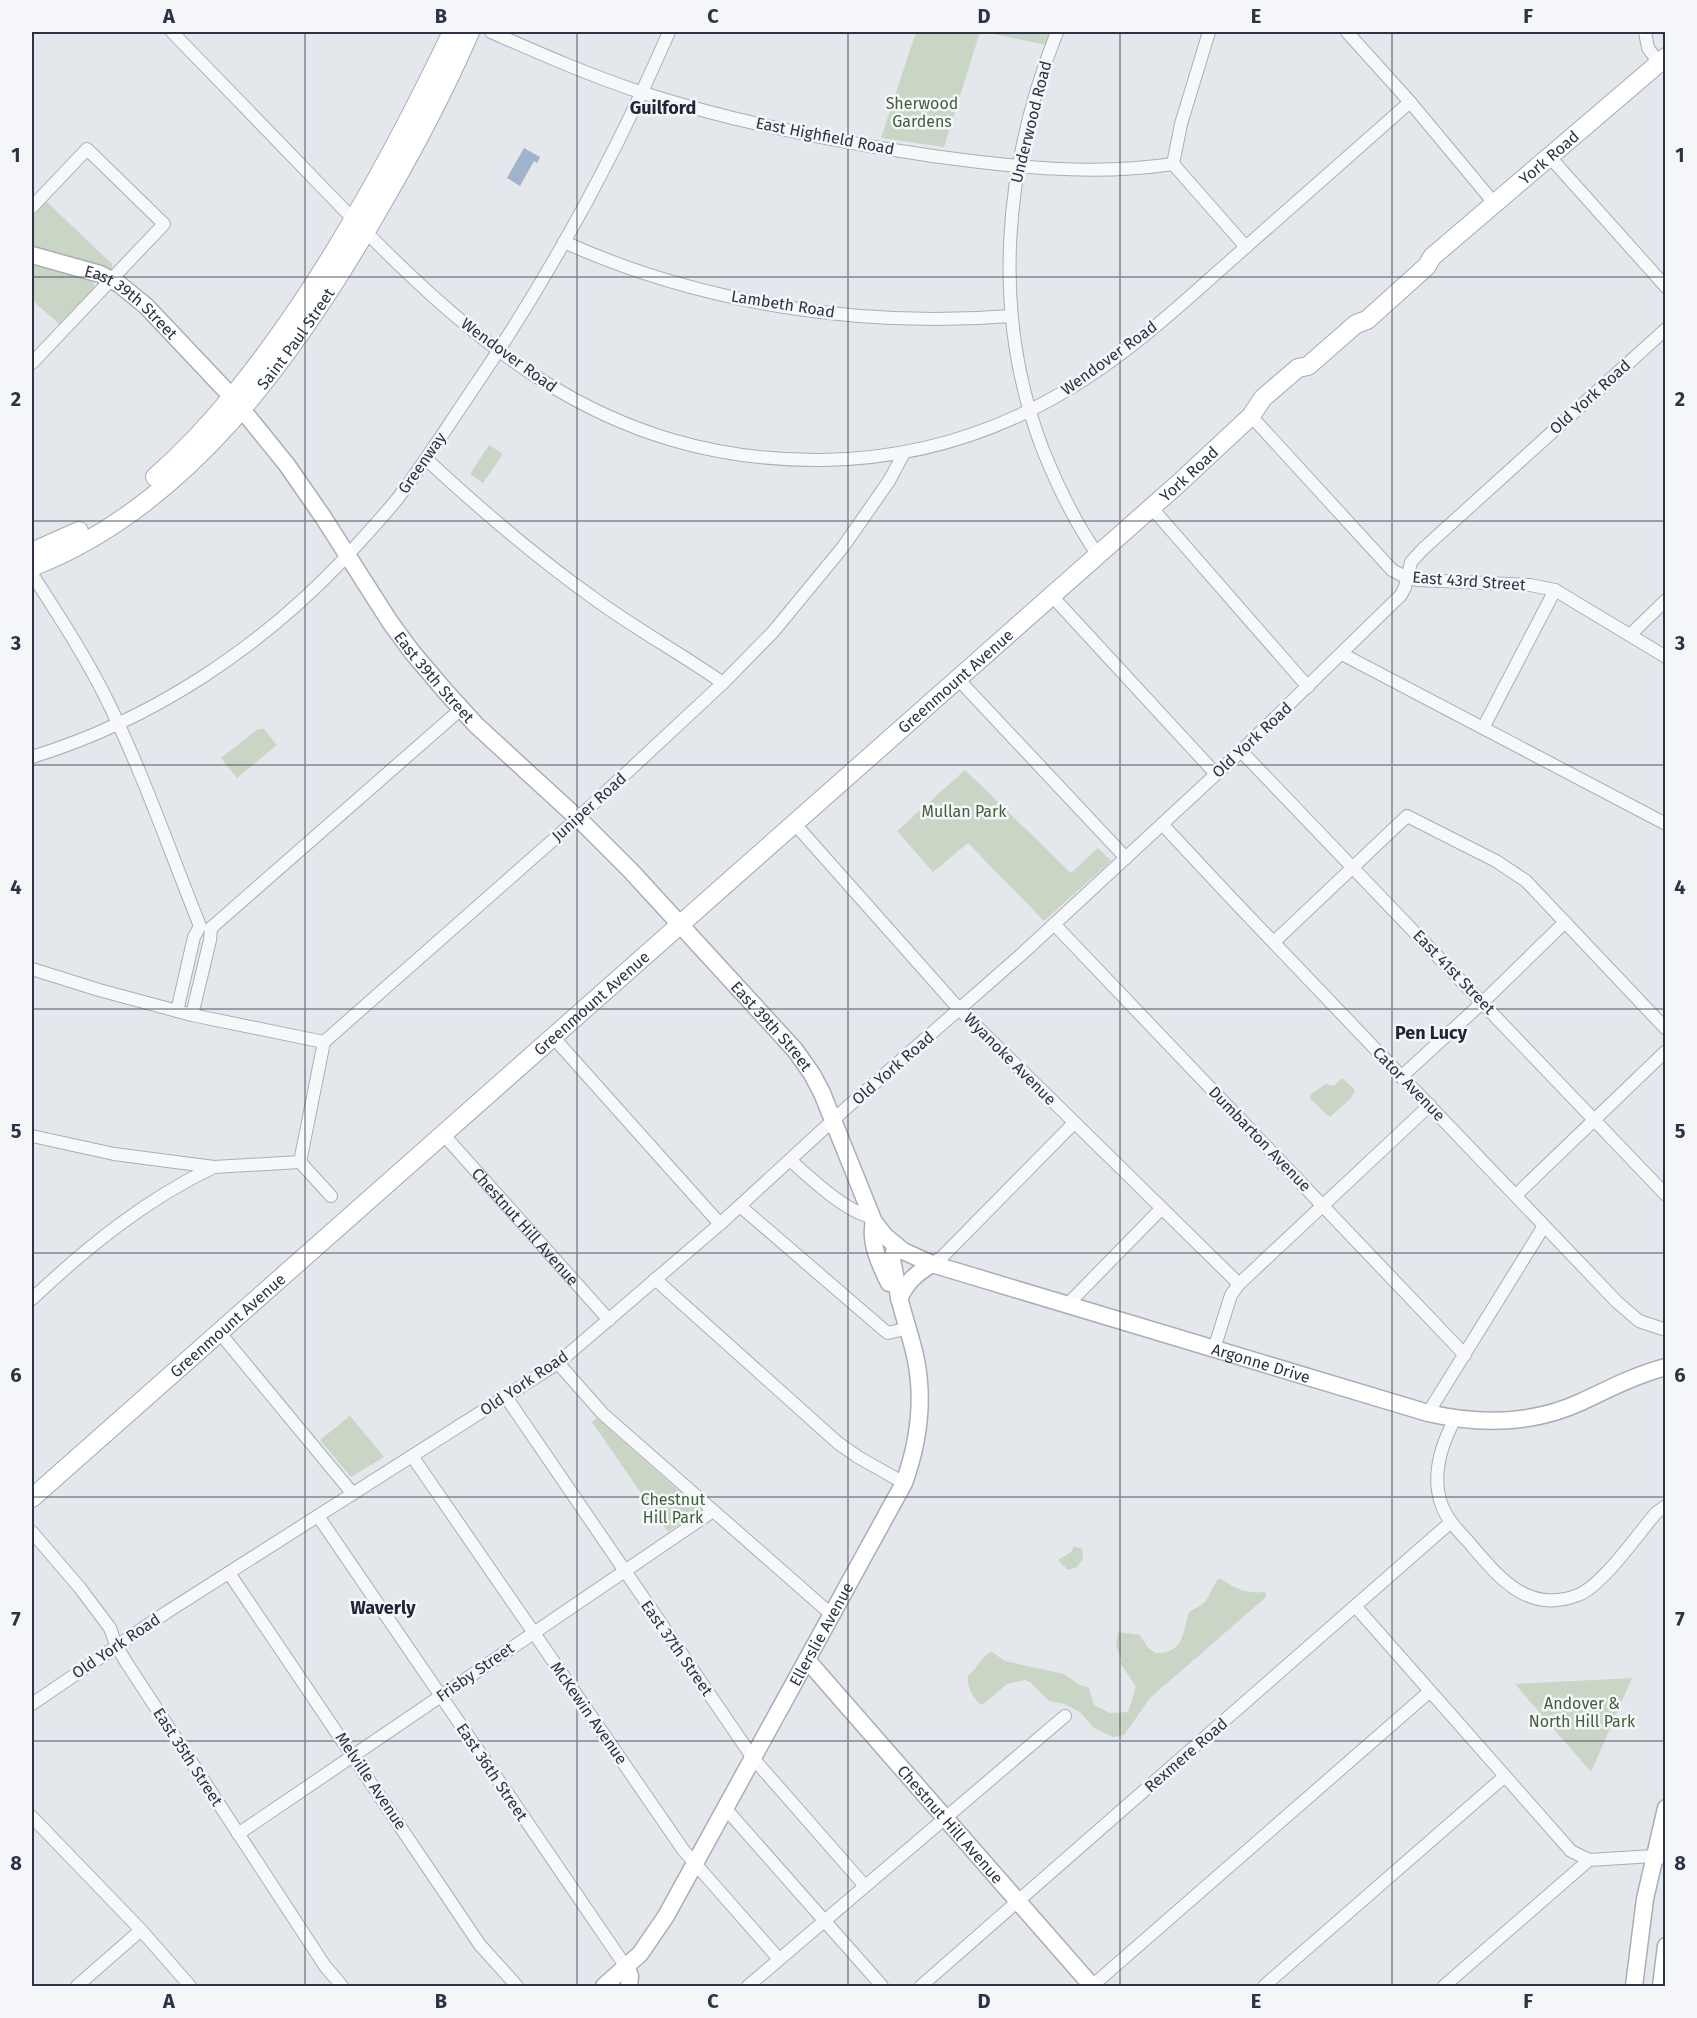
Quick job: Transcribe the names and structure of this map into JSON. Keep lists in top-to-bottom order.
{
  "streets": {
    "main road": [
      "York Road",
      "East 39th Street",
      "Saint Paul Street",
      "Greenmount Avenue",
      "Chestnut Hill Avenue",
      "Argonne Drive",
      "Ellerslie Avenue"
    ],
    "street": [
      "Underwood Road",
      "East Highfield Road",
      "Lambeth Road",
      "Wendover Road",
      "Old York Road",
      "Greenway",
      "East 43rd Street",
      "Juniper Road",
      "East 41st Street",
      "Wyanoke Avenue",
      "Cator Avenue",
      "Dumbarton Avenue",
      "East 37th Street",
      "Frisby Street",
      "McKewin Avenue",
      "Rexmere Road",
      "East 35th Street",
      "East 36th Street",
      "Melville Avenue"
    ]
  },
  "crossings": [
    ["Underwood Road", "East Highfield Road"],
    ["Underwood Road", "Lambeth Road"],
    ["Underwood Road", "Wendover Road"],
    ["Underwood Road", "Greenmount Avenue"],
    ["East Highfield Road", "Greenway"],
    ["York Road", "East 43rd Street"],
    ["York Road", "Greenmount Avenue"],
    ["Lambeth Road", "Greenway"],
    ["East 39th Street", "Saint Paul Street"],
    ["East 39th Street", "Old York Road"],
    ["East 39th Street", "Greenway"],
    ["East 39th Street", "Greenmount Avenue"],
    ["East 39th Street", "Juniper Road"],
    ["Saint Paul Street", "Wendover Road"],
    ["Wendover Road", "Greenway"],
    ["Wendover Road", "Juniper Road"],
    ["Old York Road", "East 43rd Street"],
    ["Old York Road", "East 41st Street"],
    ["Old York Road", "Wyanoke Avenue"],
    ["Old York Road", "Cator Avenue"],
    ["Old York Road", "Dumbarton Avenue"],
    ["Old York Road", "Chestnut Hill Avenue"],
    ["Old York Road", "East 37th Street"],
    ["Old York Road", "McKewin Avenue"],
    ["Old York Road", "East 35th Street"],
    ["Old York Road", "East 36th Street"],
    ["Old York Road", "Melville Avenue"],
    ["Greenmount Avenue", "Wyanoke Avenue"],
    ["Greenmount Avenue", "Chestnut Hill Avenue"],
    ["Chestnut Hill Avenue", "Ellerslie Avenue"],
    ["Chestnut Hill Avenue", "Rexmere Road"],
    ["Argonne Drive", "Ellerslie Avenue"],
    ["Ellerslie Avenue", "East 37th Street"],
    ["Ellerslie Avenue", "McKewin Avenue"],
    ["Ellerslie Avenue", "East 36th Street"],
    ["East 37th Street", "Frisby Street"],
    ["Frisby Street", "McKewin Avenue"],
    ["Frisby Street", "East 35th Street"],
    ["Frisby Street", "East 36th Street"],
    ["Frisby Street", "Melville Avenue"]
  ],
  "districts": ["Guilford", "Pen Lucy", "Waverly"],
  "parks": [
    "Sherwood Gardens",
    "Mullan Park",
    "Chestnut Hill Park",
    "Andover & North Hill Park"
  ],
  "grid": {
    "columns": [
      "A",
      "B",
      "C",
      "D",
      "E",
      "F"
    ],
    "rows": [
      "1",
      "2",
      "3",
      "4",
      "5",
      "6",
      "7",
      "8"
    ]
  }
}
